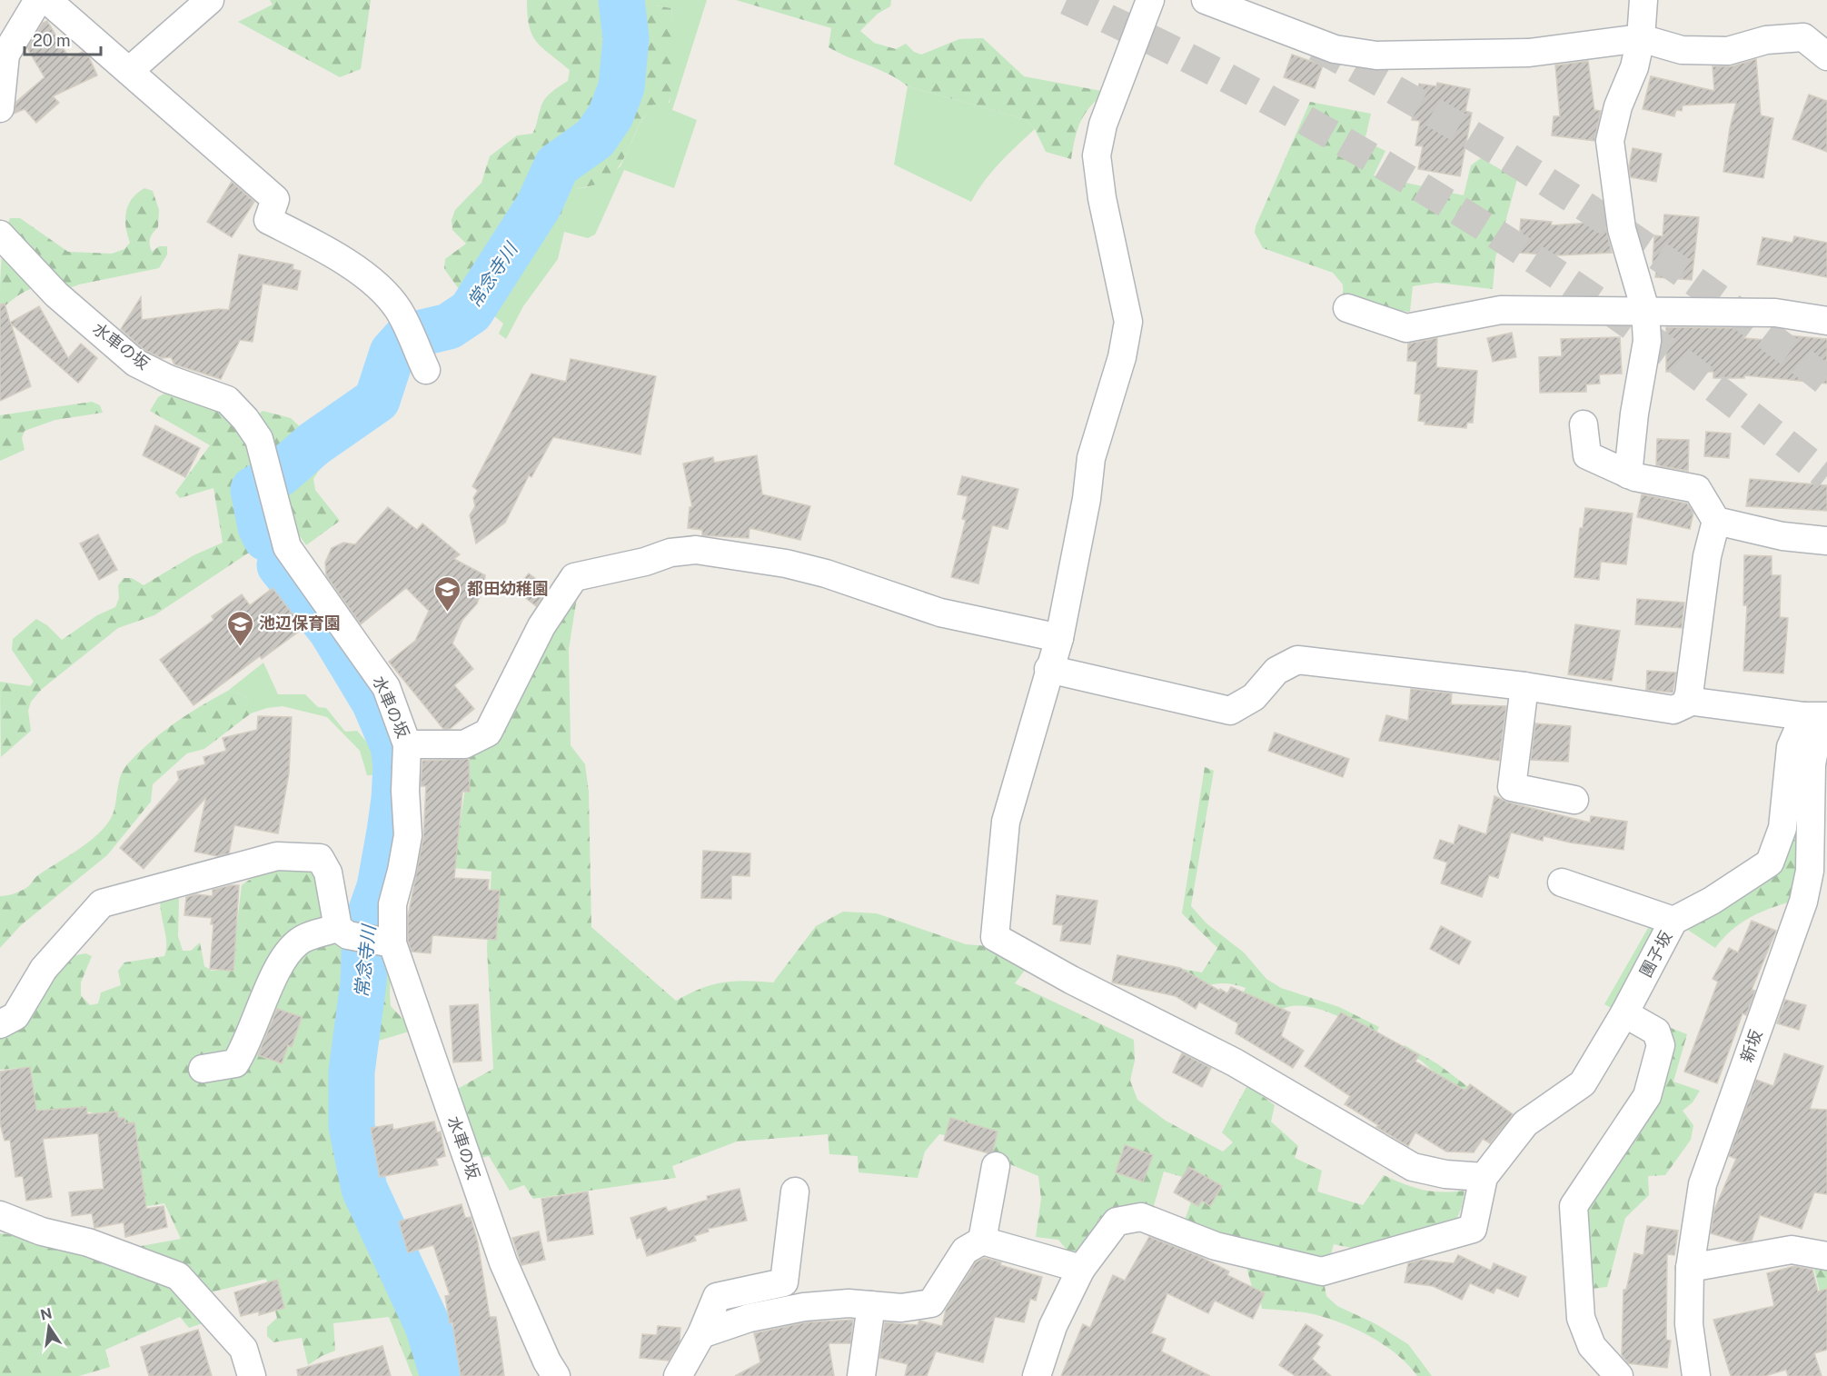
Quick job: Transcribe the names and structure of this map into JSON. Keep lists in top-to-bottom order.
{
  "streets": {
    "street": ["水車の坂", "團子坂", "新坂"]
  },
  "crossings": [
    ["團子坂", "新坂"]
  ],
  "water": ["常念寺川"],
  "places": {
    "school or university": ["都田幼稚園", "池辺保育園"]
  },
  "scale_bar": "20 m",
  "north": "top"
}
